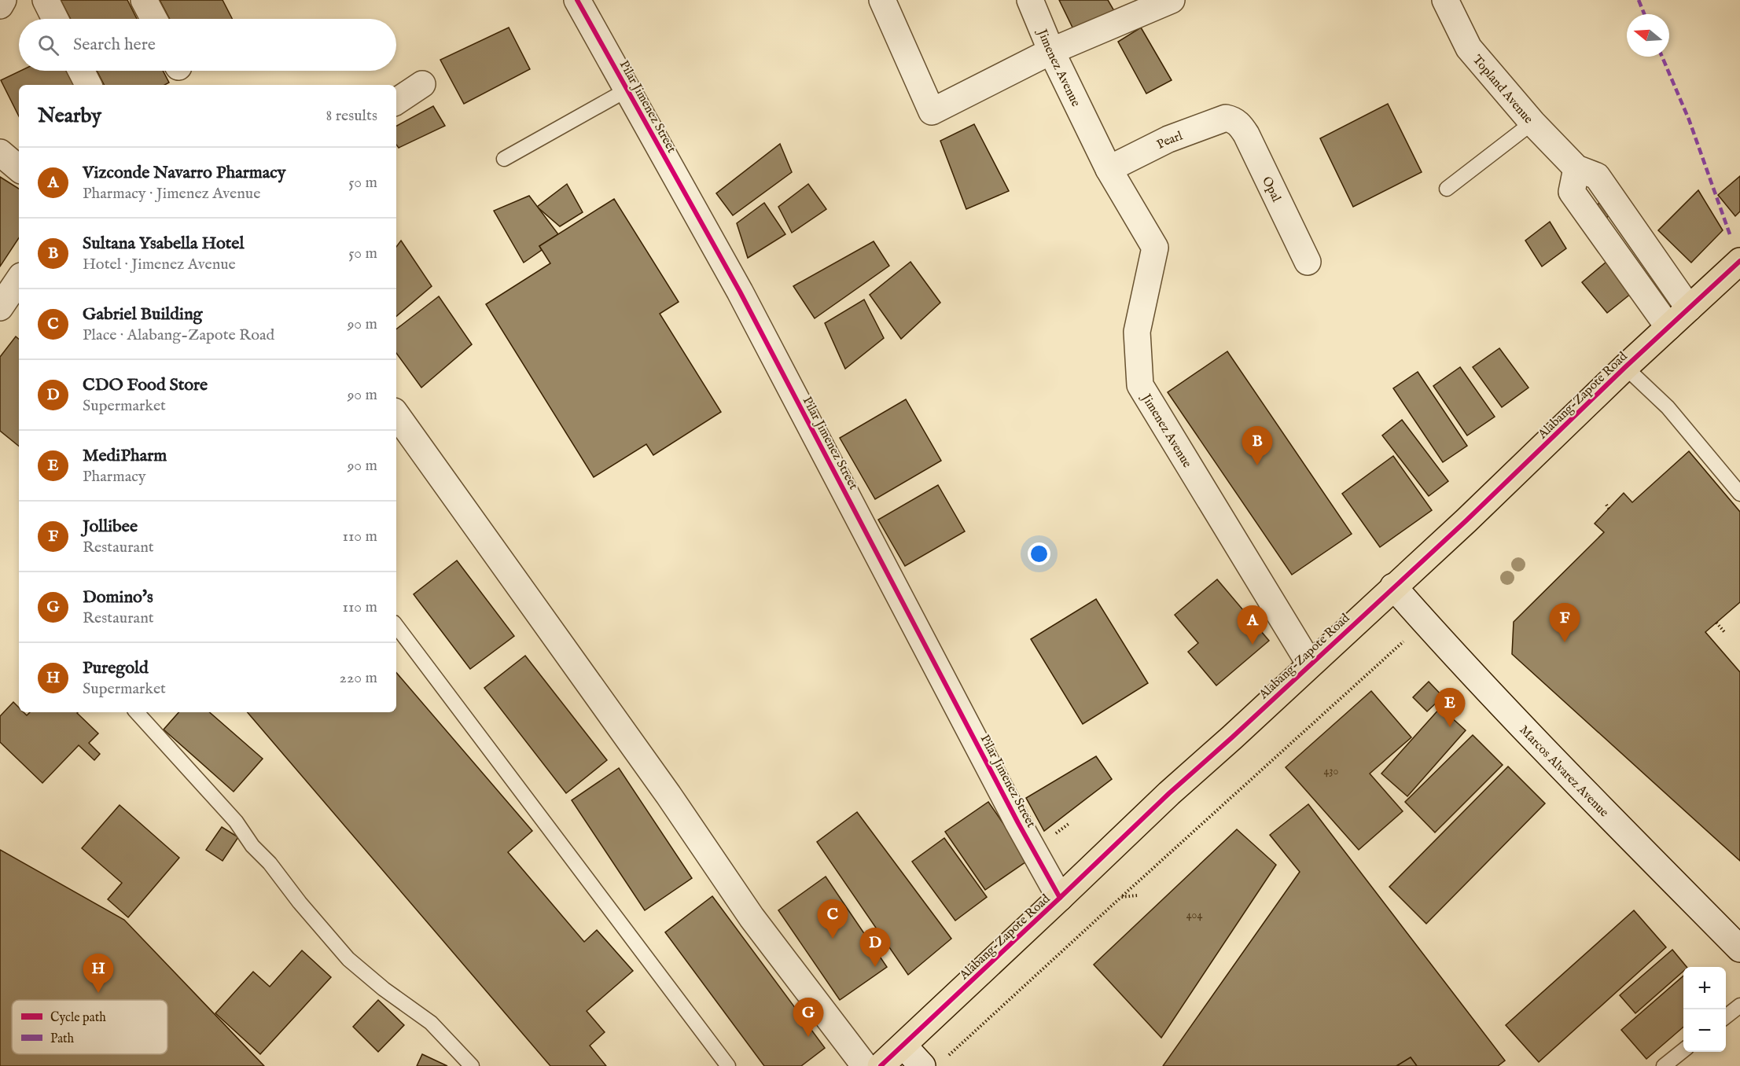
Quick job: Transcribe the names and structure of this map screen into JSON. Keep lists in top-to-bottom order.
{
  "streets": {
    "highway": ["Alabang-Zapote Road"],
    "street": [
      "Jimenez Avenue",
      "Topland Avenue",
      "Pilar Jimenez Street",
      "Pearl",
      "Opal",
      "Marcos Alvarez Avenue"
    ]
  },
  "crossings": [
    ["Jimenez Avenue", "Pearl"],
    ["Jimenez Avenue", "Alabang-Zapote Road"],
    ["Topland Avenue", "Alabang-Zapote Road"],
    ["Pilar Jimenez Street", "Alabang-Zapote Road"],
    ["Pearl", "Opal"],
    ["Alabang-Zapote Road", "Marcos Alvarez Avenue"]
  ],
  "house_numbers": ["430", "404"],
  "legend": ["Cycle path", "Path"],
  "north": "left",
  "page": {
    "search": "Search here",
    "heading": ["Nearby", "8 results"],
    "list": [
      {
        "mark": "A",
        "name": "Vizconde Navarro Pharmacy",
        "note": "Pharmacy · Jimenez Avenue",
        "value": "50 m"
      },
      {
        "mark": "B",
        "name": "Sultana Ysabella Hotel",
        "note": "Hotel · Jimenez Avenue",
        "value": "50 m"
      },
      {
        "mark": "C",
        "name": "Gabriel Building",
        "note": "Place · Alabang-Zapote Road",
        "value": "90 m"
      },
      {
        "mark": "D",
        "name": "CDO Food Store",
        "note": "Supermarket",
        "value": "90 m"
      },
      {
        "mark": "E",
        "name": "MediPharm",
        "note": "Pharmacy",
        "value": "90 m"
      },
      {
        "mark": "F",
        "name": "Jollibee",
        "note": "Restaurant",
        "value": "110 m"
      },
      {
        "mark": "G",
        "name": "Domino's",
        "note": "Restaurant",
        "value": "110 m"
      },
      {
        "mark": "H",
        "name": "Puregold",
        "note": "Supermarket",
        "value": "220 m"
      }
    ],
    "pins": [
      "B",
      "F",
      "A",
      "E",
      "C",
      "D",
      "H",
      "G"
    ],
    "map_buttons": ["+", "−"]
  }
}
